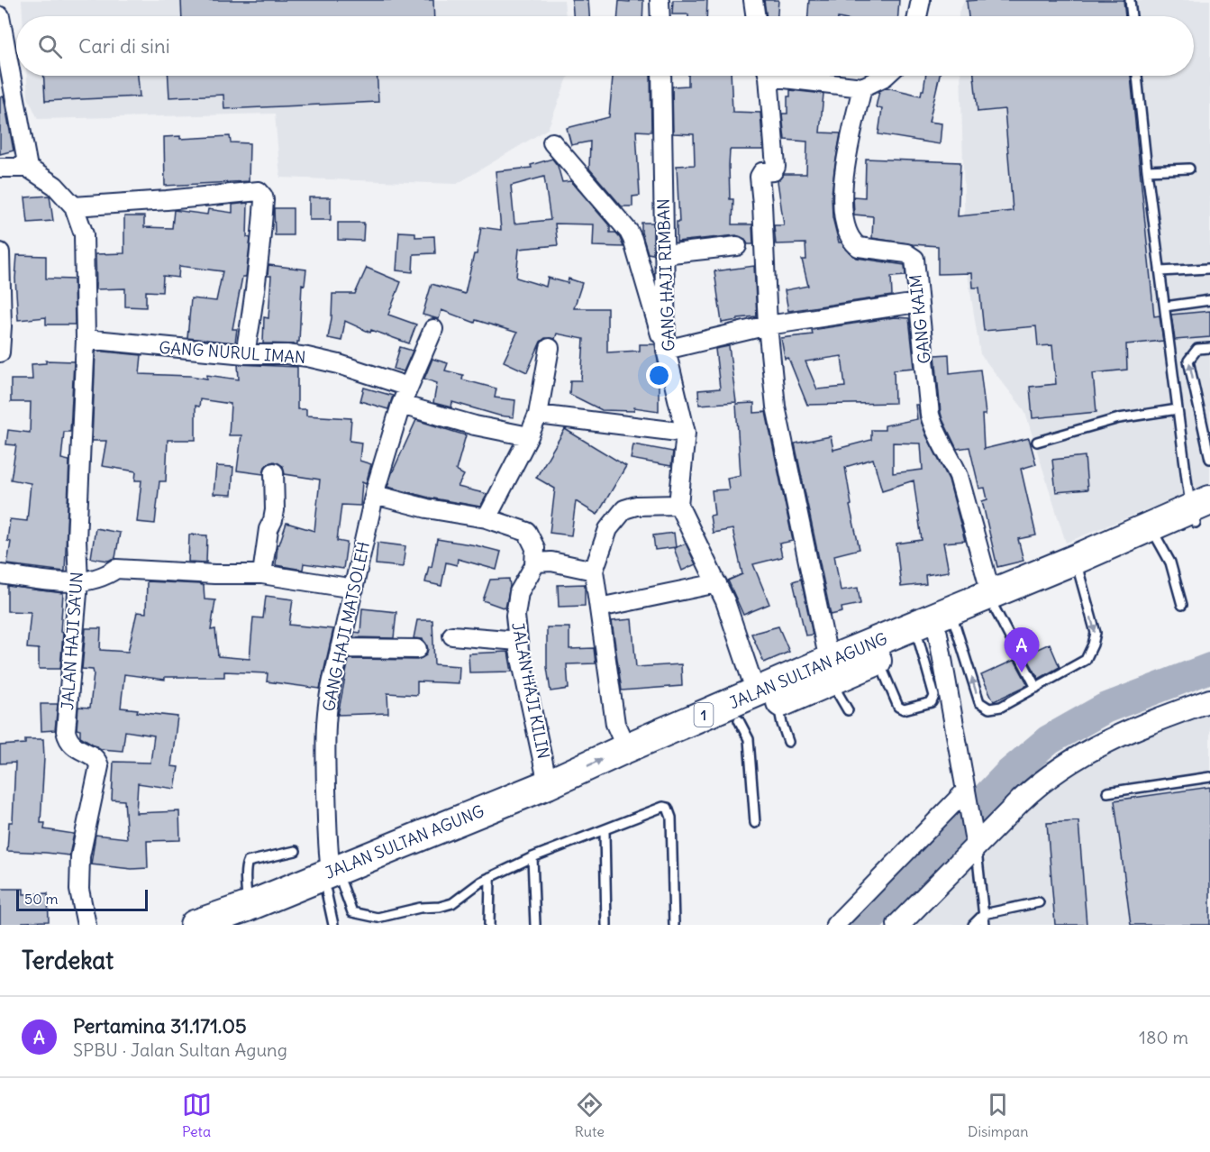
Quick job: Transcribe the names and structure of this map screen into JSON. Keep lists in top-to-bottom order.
{
  "streets": {
    "highway": ["JALAN SULTAN AGUNG", "1"],
    "street": [
      "GANG HAJI RIMBAN",
      "GANG KAIM",
      "GANG NURUL IMAN",
      "GANG HAJI MATSOLEH",
      "JALAN HAJI SA'UN",
      "JALAN HAJI KILIN"
    ]
  },
  "crossings": [
    ["GANG KAIM", "JALAN SULTAN AGUNG"],
    ["GANG NURUL IMAN", "GANG HAJI MATSOLEH"],
    ["GANG NURUL IMAN", "JALAN HAJI SA'UN"],
    ["GANG HAJI MATSOLEH", "JALAN SULTAN AGUNG"],
    ["JALAN SULTAN AGUNG", "JALAN HAJI KILIN"]
  ],
  "scale_bar": "50 m",
  "page": {
    "search": "Cari di sini",
    "pins": "A",
    "scale": "50 m",
    "heading": "Terdekat",
    "list": [
      {
        "mark": "A",
        "name": "Pertamina 31.171.05",
        "note": "SPBU · Jalan Sultan Agung",
        "value": "180 m"
      }
    ],
    "nav": ["Peta", "Rute", "Disimpan"]
  }
}
